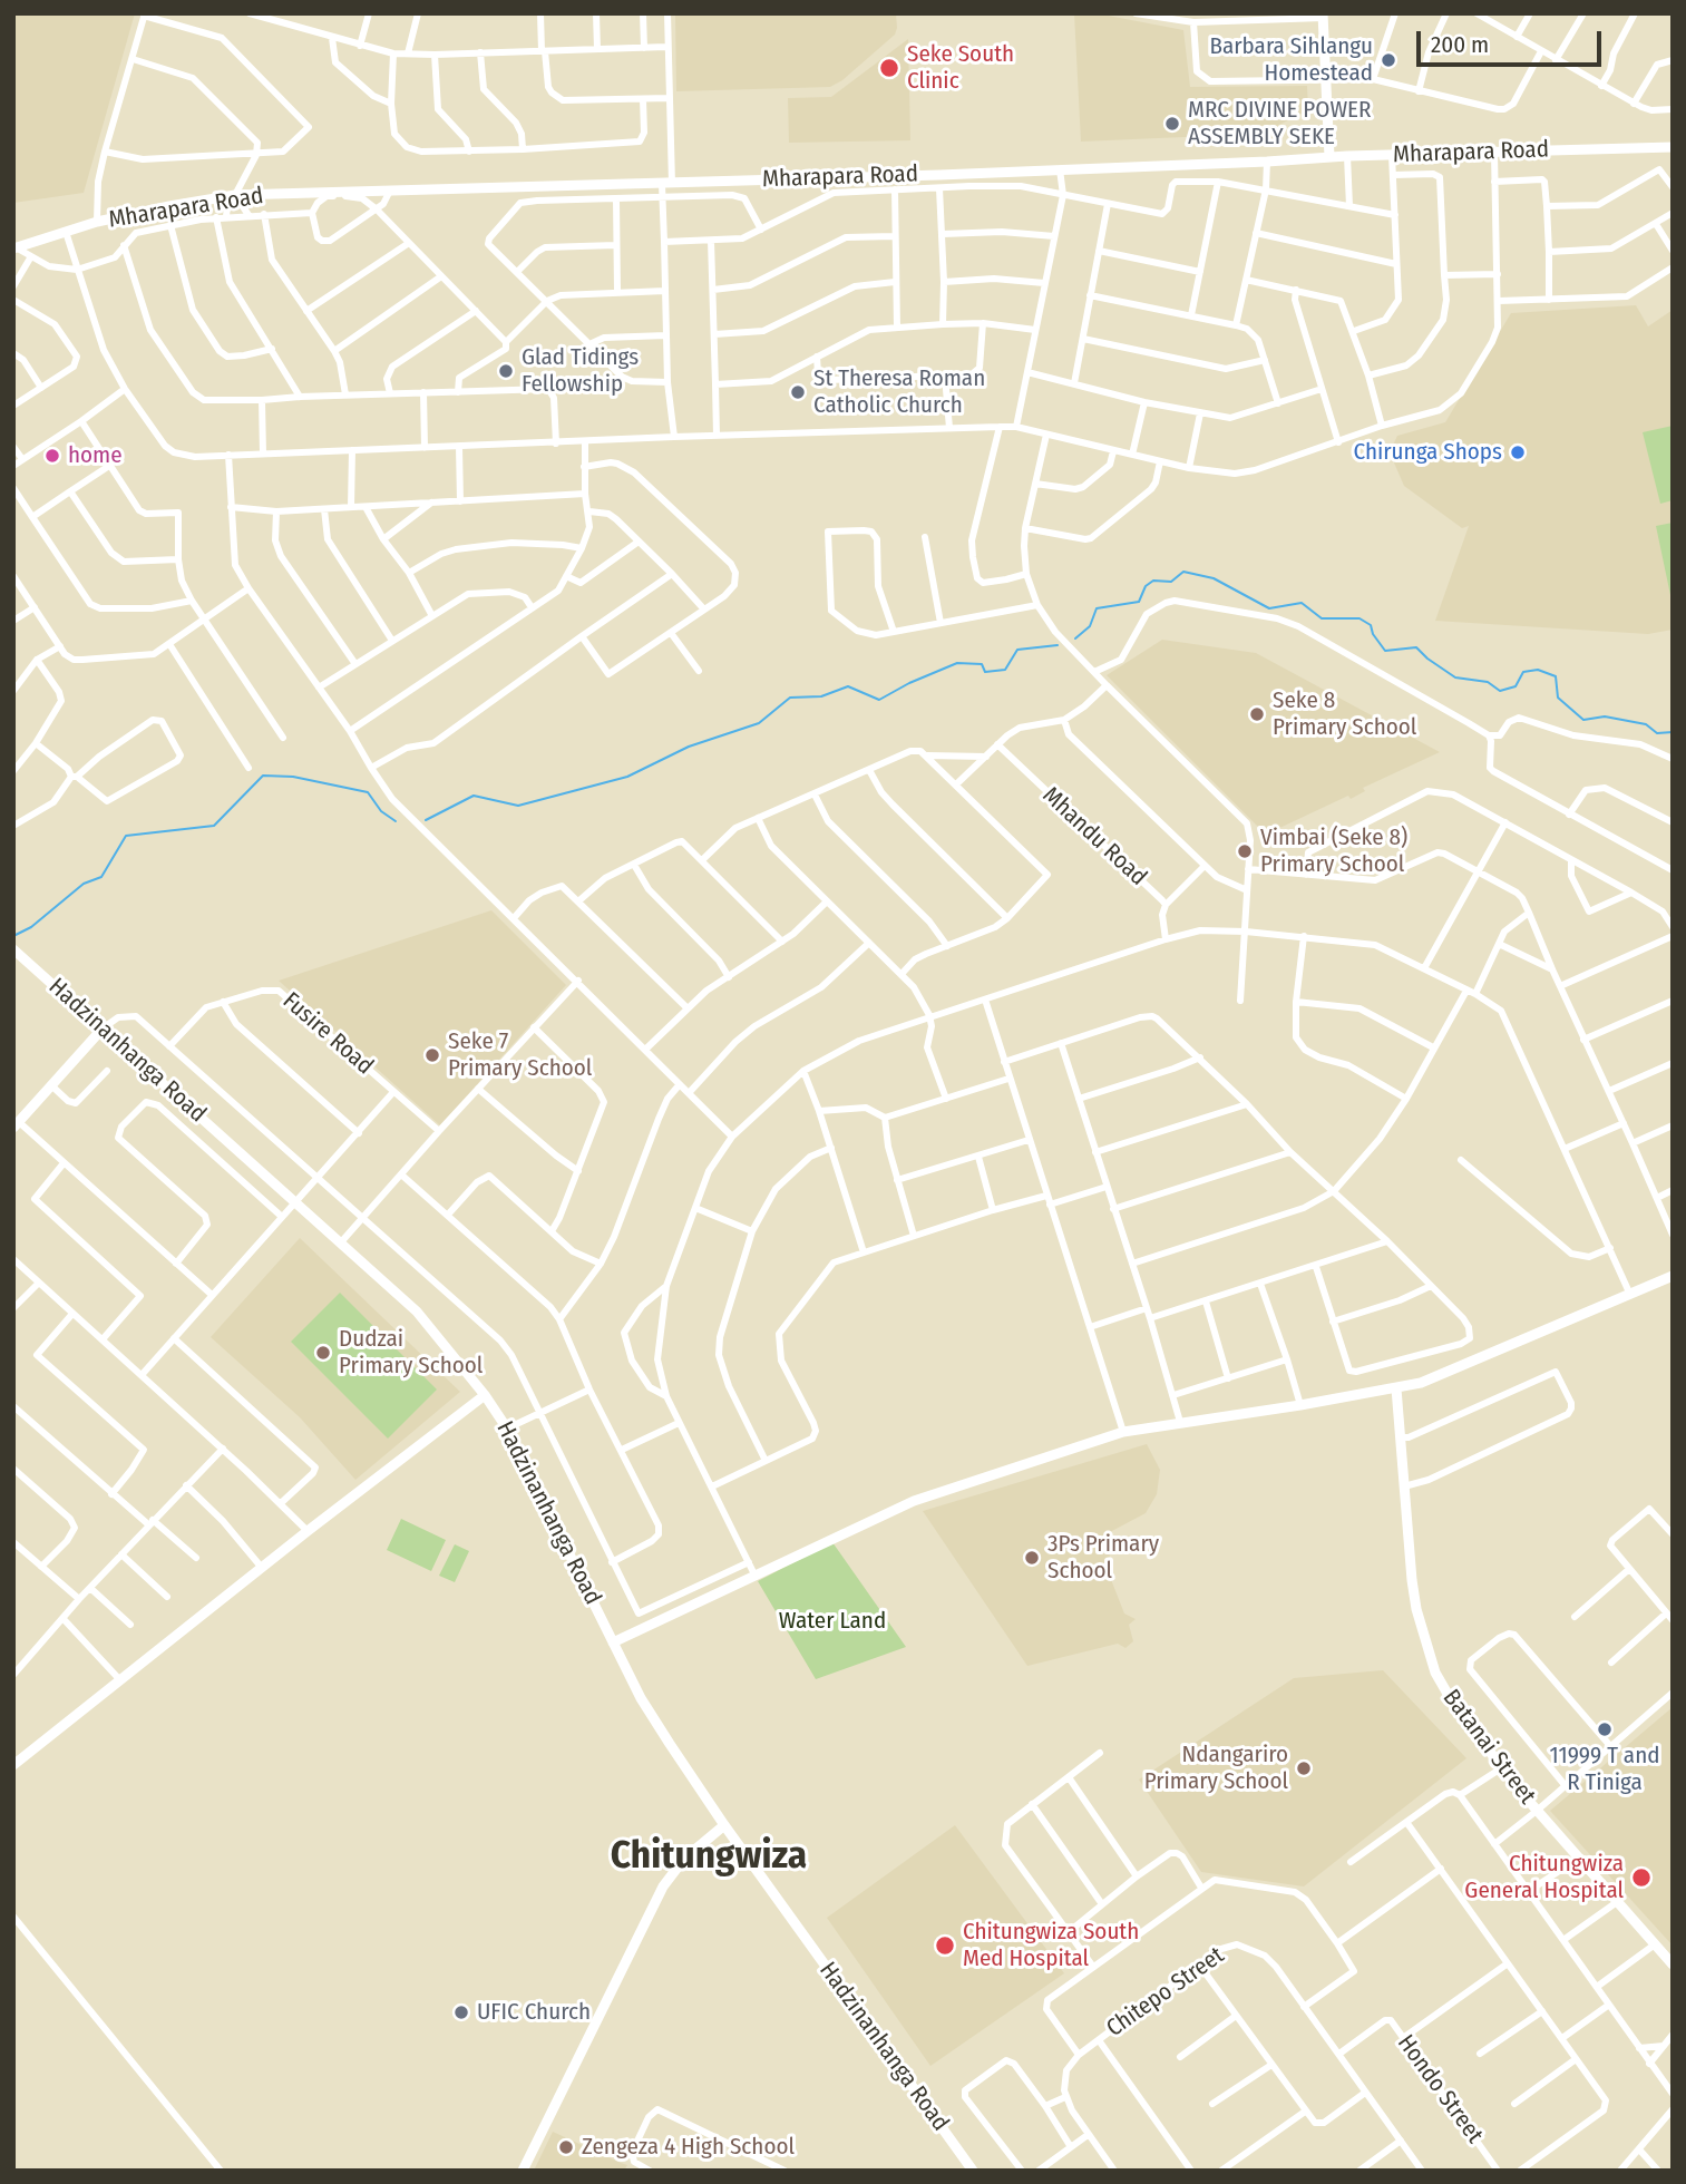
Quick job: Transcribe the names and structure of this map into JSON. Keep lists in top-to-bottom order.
{
  "streets": {
    "street": [
      "Mharapara Road",
      "Mhandu Road",
      "Fusire Road",
      "Hadzinanhanga Road",
      "Batanai Street",
      "Chitepo Street",
      "Hondo Street"
    ]
  },
  "crossings": [
    ["Chitepo Street", "Hondo Street"]
  ],
  "districts": ["Chitungwiza"],
  "parks": ["Water Land"],
  "places": [
    "Barbara Sihlangu Homestead",
    "Seke South Clinic",
    "MRC DIVINE POWER ASSEMBLY SEKE",
    "Glad Tidings Fellowship",
    "St Theresa Roman Catholic Church",
    "Chirunga Shops",
    "home",
    "Seke 8 Primary School",
    "Vimbai (Seke 8) Primary School",
    "Seke 7 Primary School",
    "Dudzai Primary School",
    "3Ps Primary School",
    "11999 T and R Tiniga",
    "Ndangariro Primary School",
    "Chitungwiza General Hospital",
    "Chitungwiza South Med Hospital",
    "UFIC Church",
    "Zengeza 4 High School"
  ],
  "scale_bar": "200 m"
}
